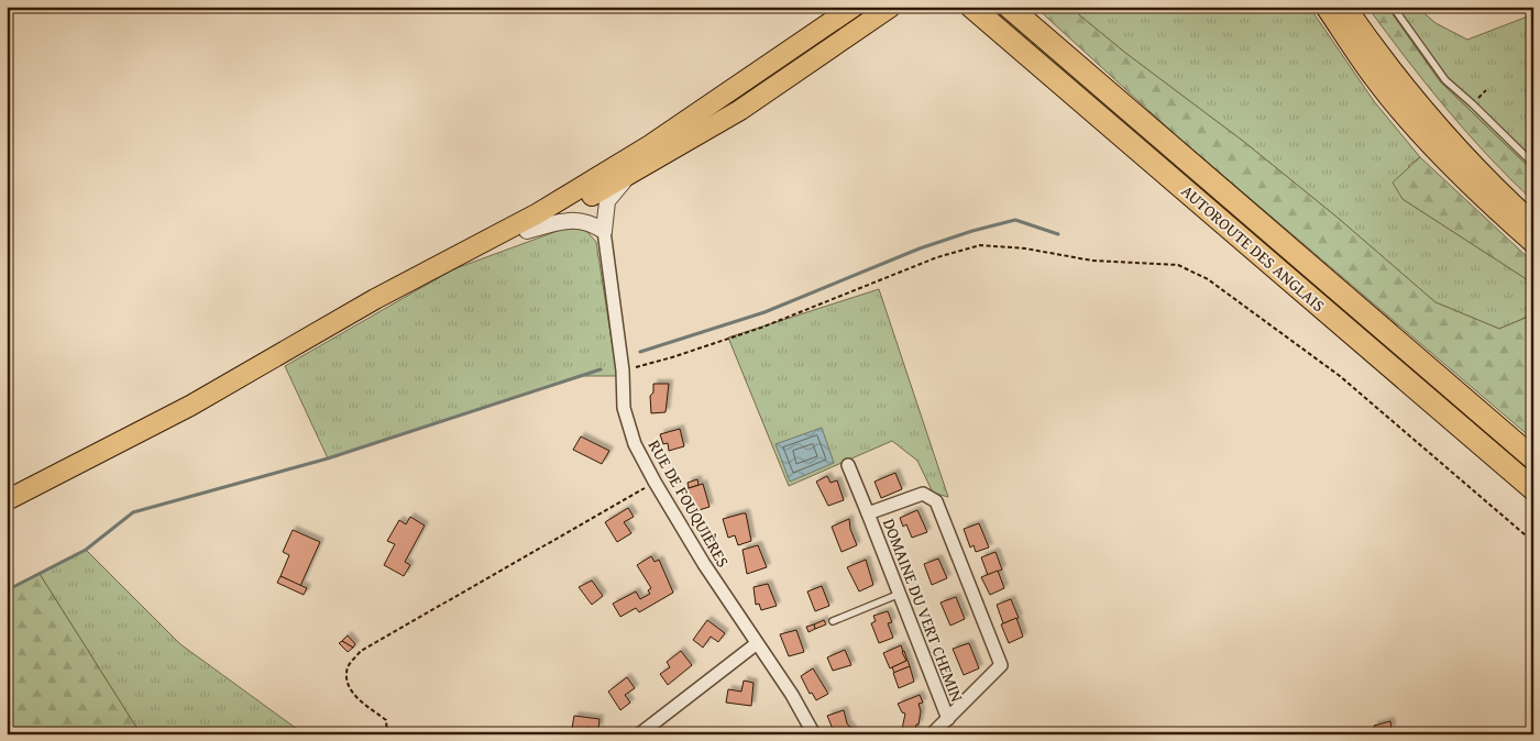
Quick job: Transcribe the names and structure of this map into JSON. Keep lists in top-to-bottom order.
{
  "streets": {
    "highway": ["AUTOROUTE DES ANGLAIS"],
    "street": ["RUE DE FOUQUIÈRES", "DOMAINE DU VERT CHEMIN"]
  }
}
